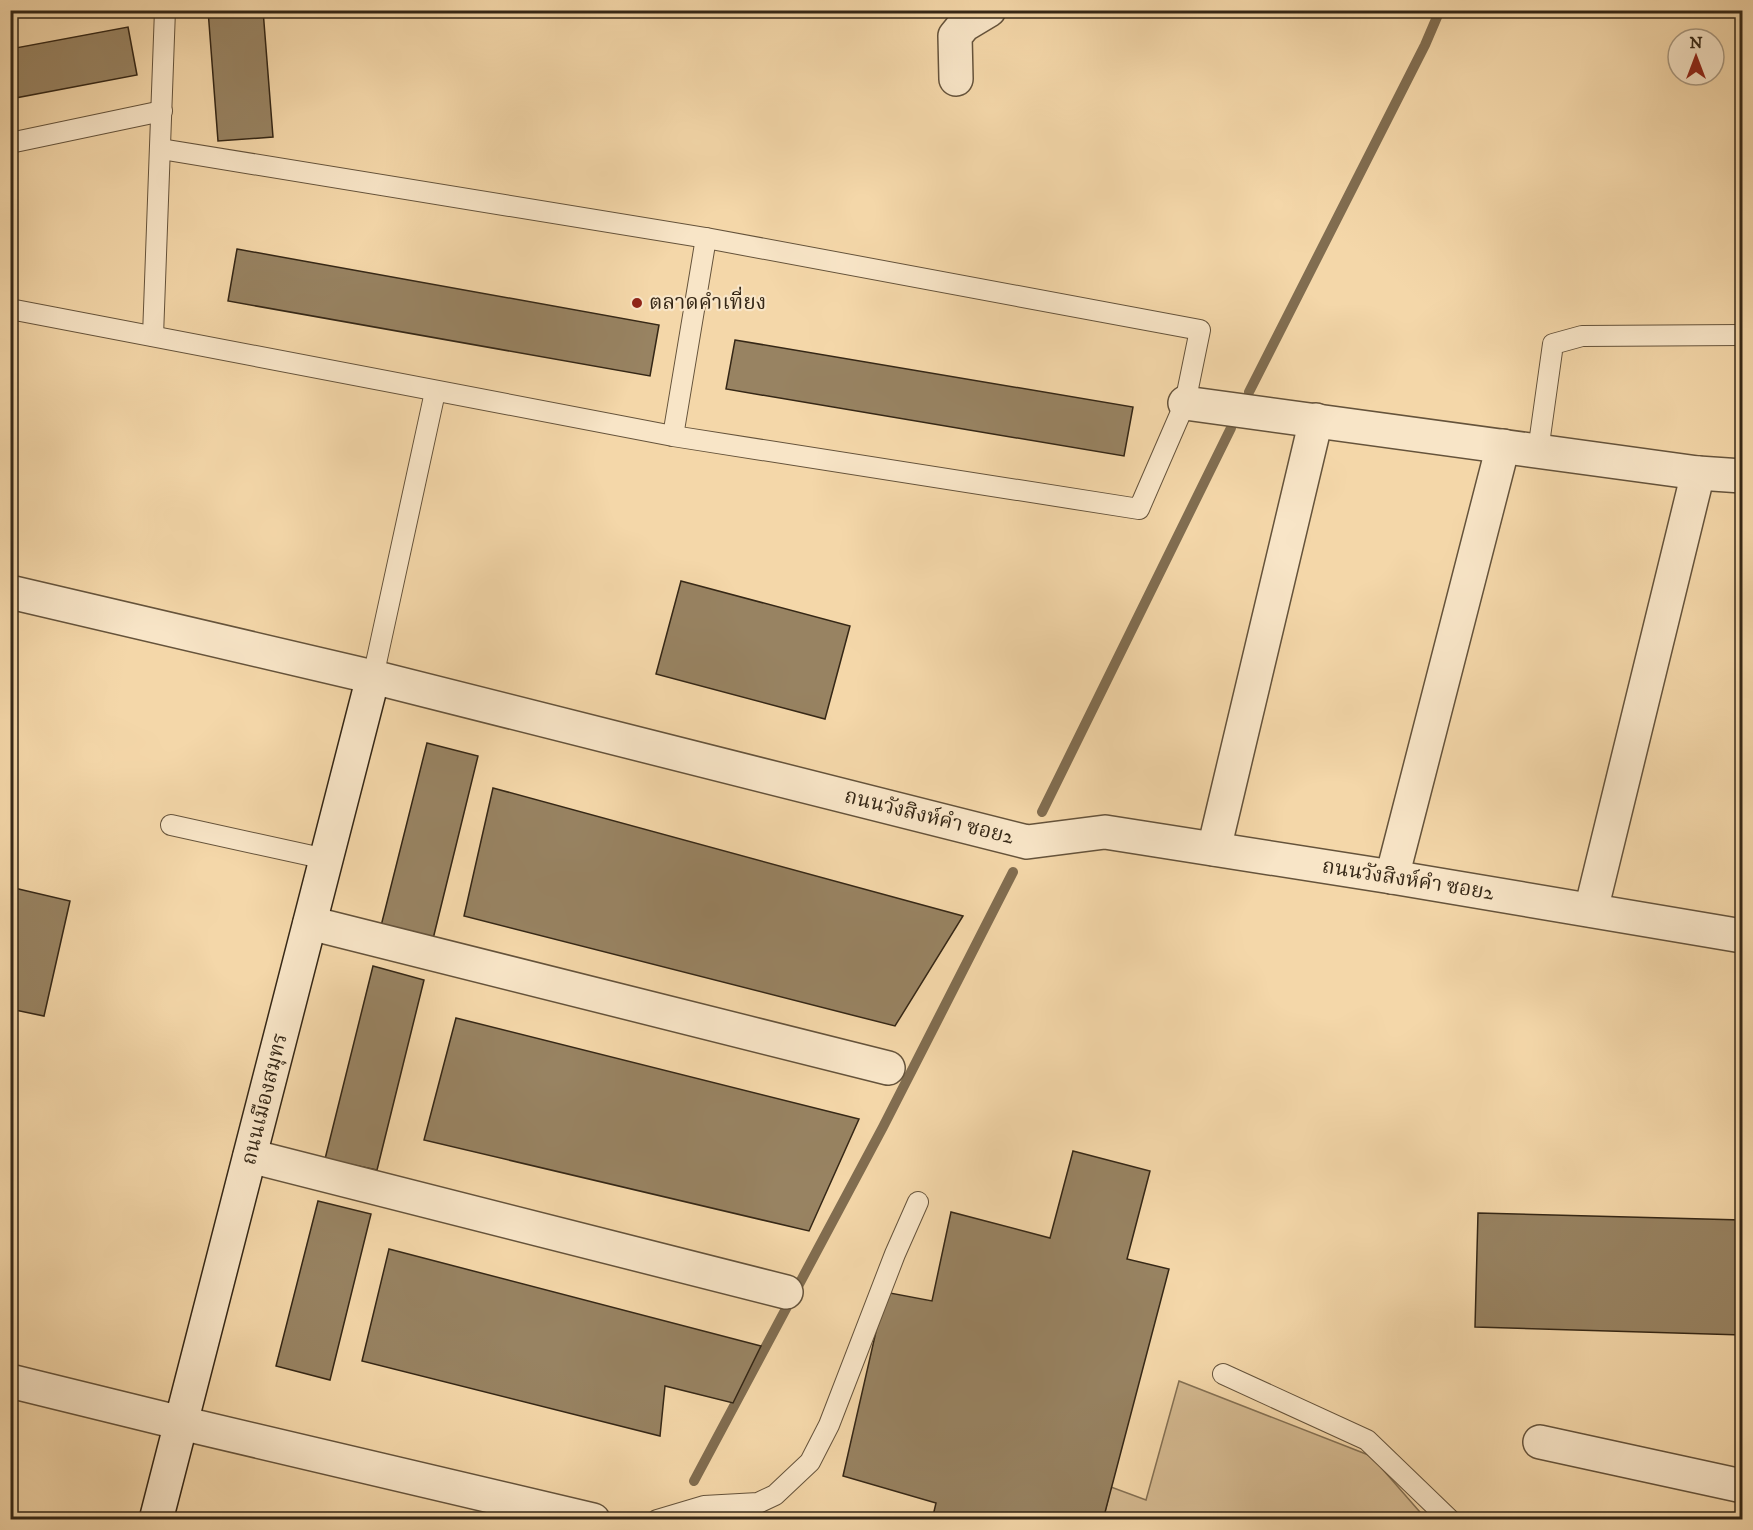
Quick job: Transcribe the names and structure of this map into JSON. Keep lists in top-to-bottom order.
{
  "streets": {
    "street": ["ถนนวังสิงห์คำ ซอย2", "ถนนเมืองสมุทร"]
  },
  "crossings": [
    ["ถนนวังสิงห์คำ ซอย2", "ถนนเมืองสมุทร"]
  ],
  "places": ["ตลาดคำเที่ยง"],
  "north": "top"
}
